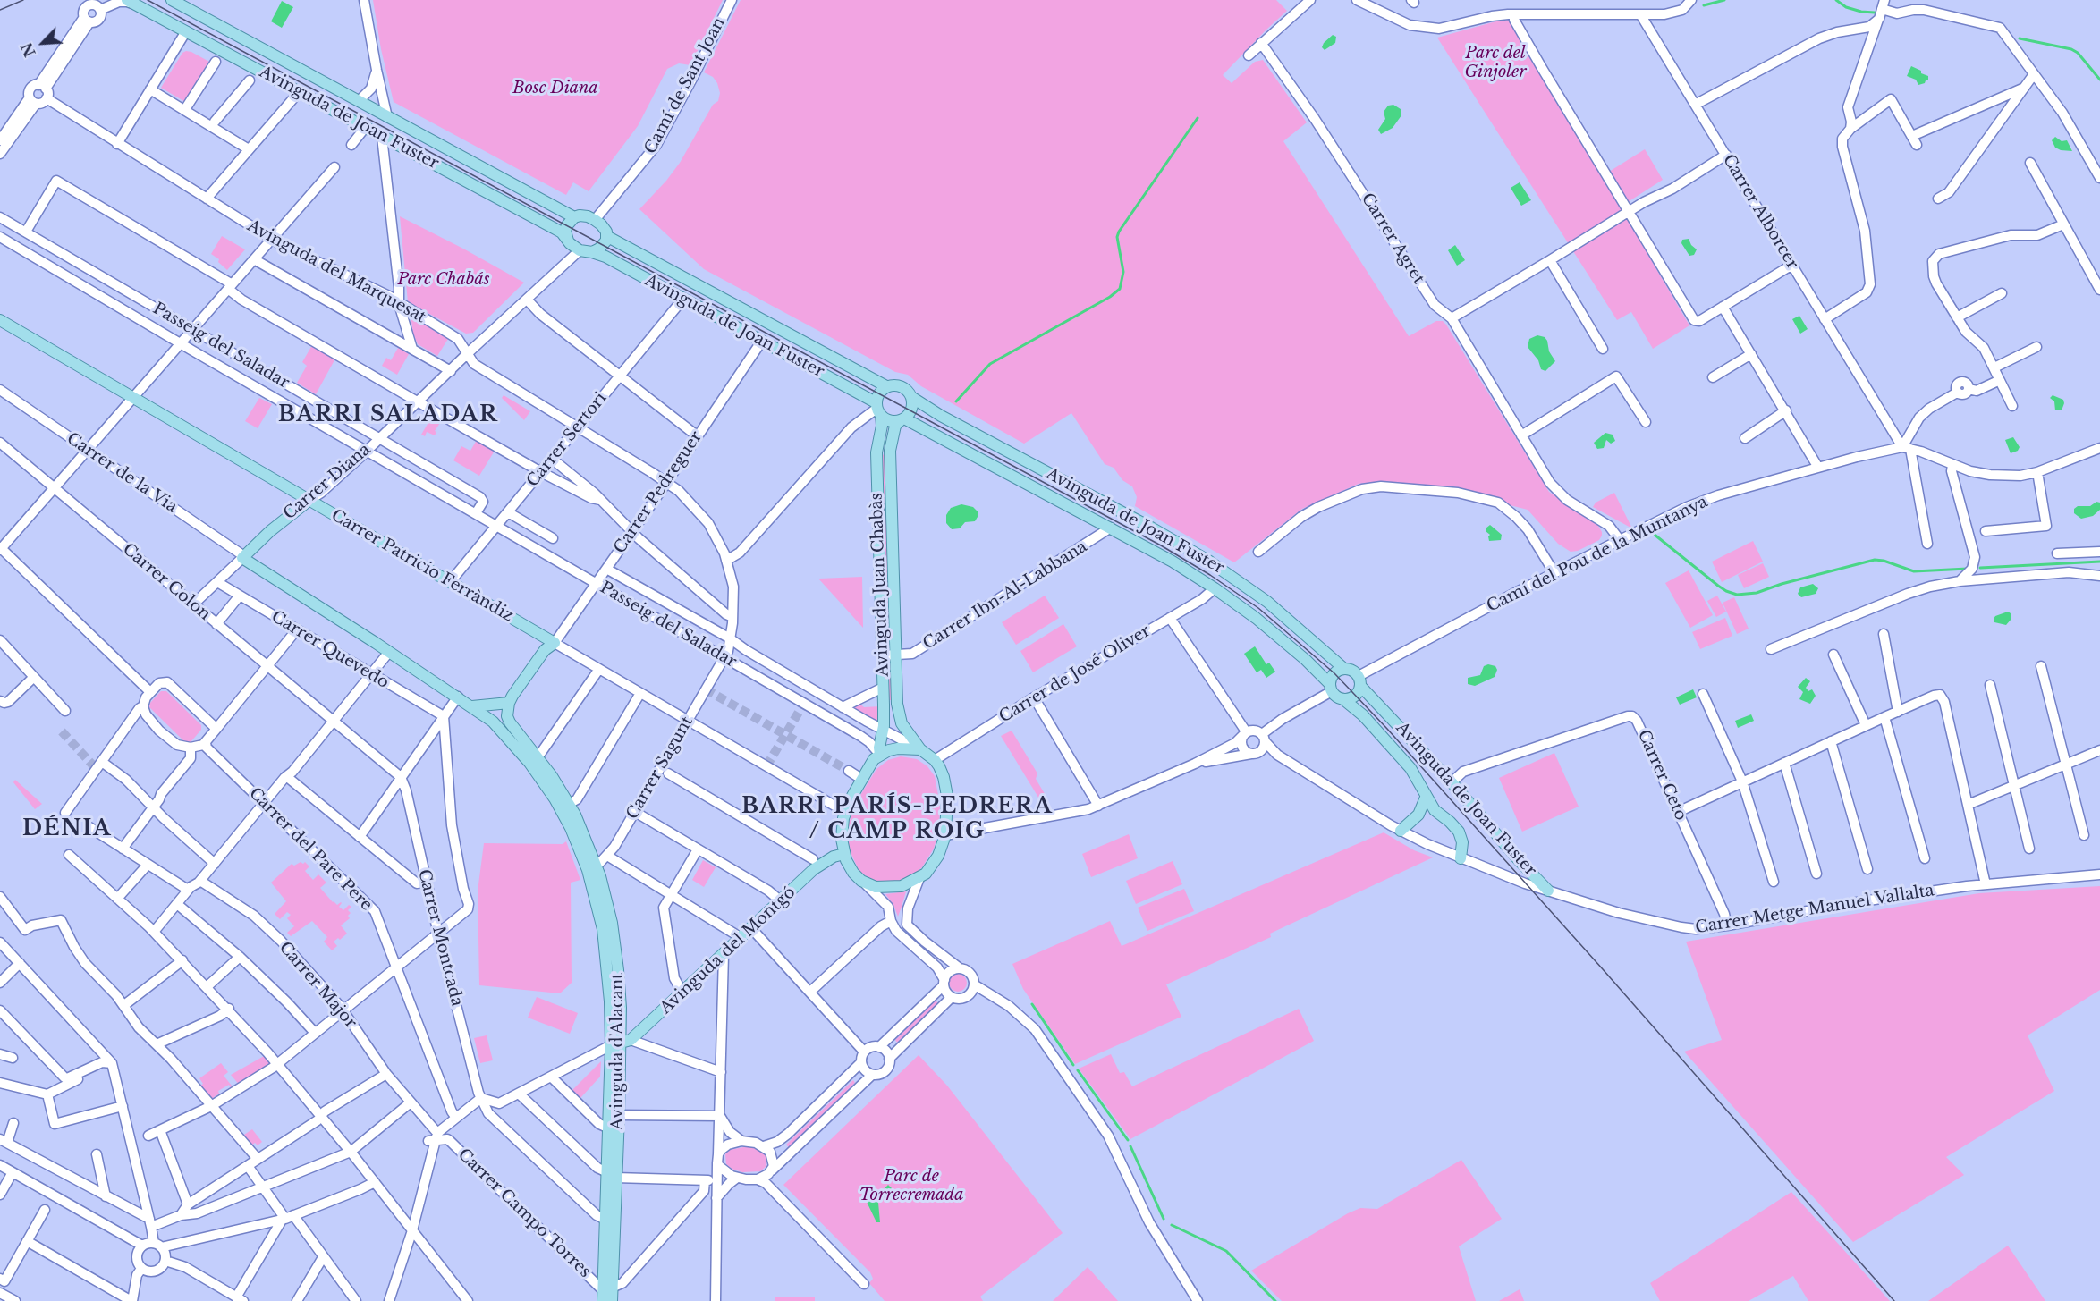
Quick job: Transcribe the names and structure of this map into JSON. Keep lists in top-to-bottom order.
{
  "streets": {
    "main road": [
      "Avinguda de Joan Fuster",
      "Carrer de la Via",
      "Carrer Diana",
      "Carrer Patricio Ferràndiz",
      "Avinguda Juan Chabàs",
      "Avinguda del Montgó",
      "Avinguda d'Alacant"
    ],
    "street": [
      "Camí de Sant Joan",
      "Carrer Alborcer",
      "Carrer Agret",
      "Avinguda del Marquesat",
      "Passeig del Saladar",
      "Carrer Sertori",
      "Carrer Pedreguer",
      "Camí del Pou de la Muntanya",
      "Carrer Colon",
      "Carrer Ibn-Al-Labbana",
      "Carrer Quevedo",
      "Carrer de José Oliver",
      "Carrer Sagunt",
      "Carrer Ceto",
      "Carrer del Pare Pere",
      "Carrer Metge Manuel Vallalta",
      "Carrer Montcada",
      "Carrer Major",
      "Carrer Campo Torres"
    ]
  },
  "crossings": [
    ["Camí de Sant Joan", "Avinguda de Joan Fuster"],
    ["Camí de Sant Joan", "Carrer Diana"],
    ["Avinguda de Joan Fuster", "Carrer Sertori"],
    ["Avinguda de Joan Fuster", "Carrer Diana"],
    ["Avinguda de Joan Fuster", "Carrer Pedreguer"],
    ["Avinguda de Joan Fuster", "Camí del Pou de la Muntanya"],
    ["Avinguda de Joan Fuster", "Avinguda Juan Chabàs"],
    ["Avinguda de Joan Fuster", "Carrer Ibn-Al-Labbana"],
    ["Avinguda de Joan Fuster", "Carrer de José Oliver"],
    ["Avinguda de Joan Fuster", "Carrer Ceto"],
    ["Avinguda de Joan Fuster", "Carrer Metge Manuel Vallalta"],
    ["Carrer Alborcer", "Camí del Pou de la Muntanya"],
    ["Carrer Agret", "Camí del Pou de la Muntanya"],
    ["Avinguda del Marquesat", "Passeig del Saladar"],
    ["Avinguda del Marquesat", "Carrer Sertori"],
    ["Avinguda del Marquesat", "Carrer Diana"],
    ["Avinguda del Marquesat", "Carrer Pedreguer"],
    ["Avinguda del Marquesat", "Carrer Sagunt"],
    ["Passeig del Saladar", "Carrer Sertori"],
    ["Passeig del Saladar", "Carrer Diana"],
    ["Passeig del Saladar", "Carrer Pedreguer"],
    ["Passeig del Saladar", "Carrer Patricio Ferràndiz"],
    ["Passeig del Saladar", "Avinguda Juan Chabàs"],
    ["Passeig del Saladar", "Carrer de José Oliver"],
    ["Passeig del Saladar", "Carrer Sagunt"],
    ["Passeig del Saladar", "Avinguda del Montgó"],
    ["Carrer Sertori", "Carrer Patricio Ferràndiz"],
    ["Carrer de la Via", "Carrer Diana"],
    ["Carrer Diana", "Carrer Patricio Ferràndiz"],
    ["Carrer Diana", "Carrer Colon"],
    ["Carrer Diana", "Carrer Quevedo"],
    ["Carrer Pedreguer", "Carrer Patricio Ferràndiz"],
    ["Carrer Patricio Ferràndiz", "Avinguda Juan Chabàs"],
    ["Carrer Patricio Ferràndiz", "Carrer de José Oliver"],
    ["Carrer Patricio Ferràndiz", "Carrer Sagunt"],
    ["Carrer Patricio Ferràndiz", "Avinguda del Montgó"],
    ["Carrer Colon", "Carrer Montcada"],
    ["Avinguda Juan Chabàs", "Carrer Ibn-Al-Labbana"],
    ["Avinguda Juan Chabàs", "Carrer de José Oliver"],
    ["Avinguda Juan Chabàs", "Avinguda del Montgó"],
    ["Carrer de José Oliver", "Avinguda del Montgó"],
    ["Carrer Sagunt", "Avinguda d'Alacant"],
    ["Carrer Ceto", "Carrer Metge Manuel Vallalta"],
    ["Carrer Montcada", "Avinguda d'Alacant"],
    ["Avinguda del Montgó", "Avinguda d'Alacant"],
    ["Carrer Major", "Carrer Campo Torres"],
    ["Avinguda d'Alacant", "Carrer Campo Torres"]
  ],
  "districts": ["BARRI SALADAR", "BARRI PARÍS-PEDRERA / CAMP ROIG", "DÉNIA"],
  "parks": [
    "Parc del Ginjoler",
    "Bosc Diana",
    "Parc Chabás",
    "Parc de Torrecremada"
  ],
  "north": "bottom left"
}
